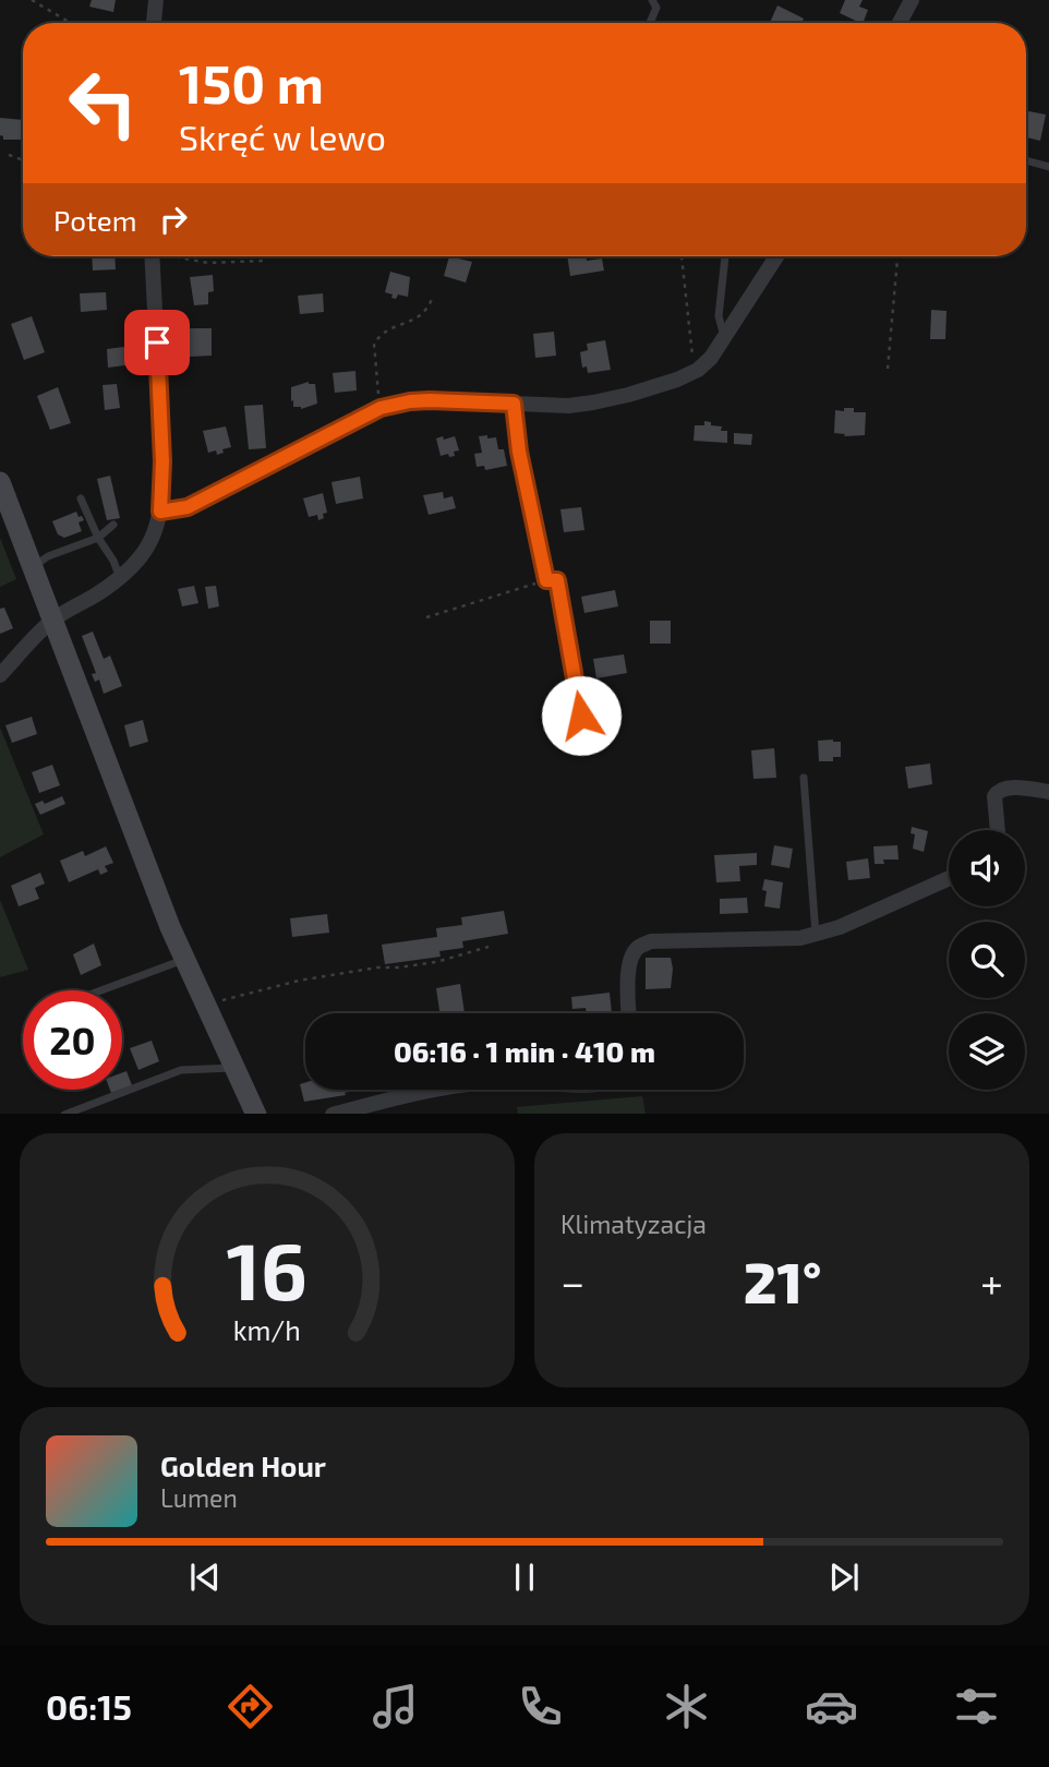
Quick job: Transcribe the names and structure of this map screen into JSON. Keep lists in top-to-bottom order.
{
  "page": {
    "turn": ["150 m", "Skręć w lewo"],
    "then": "Potem",
    "limit": "20",
    "trip": "06:16 · 1 min · 410 m",
    "tile": "Klimatyzacja",
    "heat": ["−", "21°", "+"],
    "song": ["Golden Hour", "Lumen"],
    "tabs": "06:15",
    "gauge": ["16", "km/h"]
  }
}
